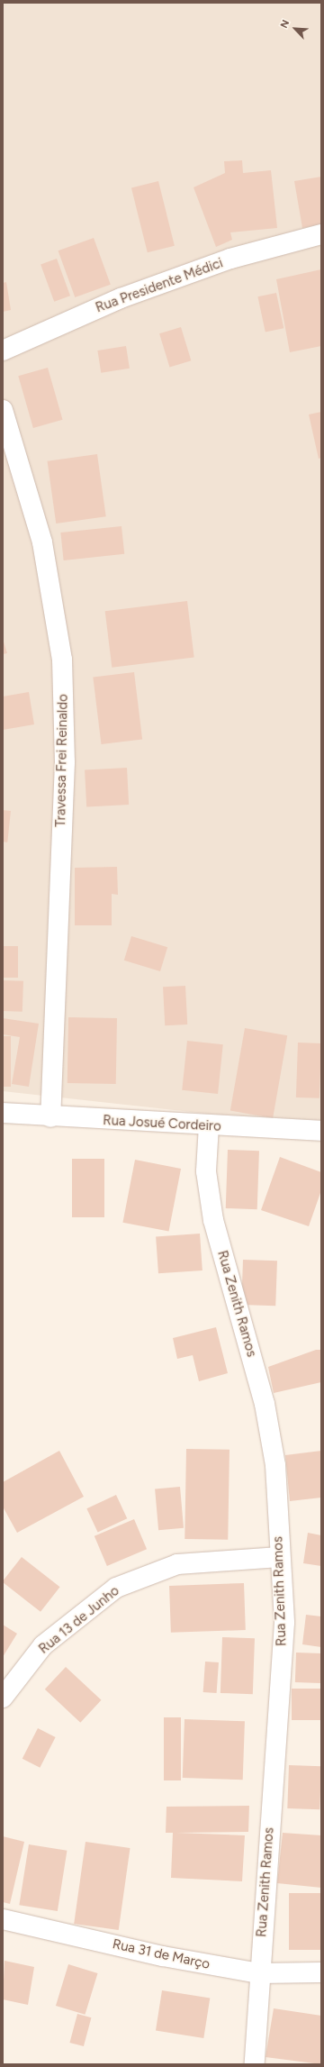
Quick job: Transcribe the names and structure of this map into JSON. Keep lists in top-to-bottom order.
{
  "streets": {
    "street": [
      "Rua Presidente Médici",
      "Travessa Frei Reinaldo",
      "Rua Josué Cordeiro",
      "Rua Zenith Ramos",
      "Rua 13 de Junho",
      "Rua 31 de Março"
    ]
  },
  "crossings": [
    ["Travessa Frei Reinaldo", "Rua Josué Cordeiro"],
    ["Rua Josué Cordeiro", "Rua Zenith Ramos"],
    ["Rua Zenith Ramos", "Rua 13 de Junho"],
    ["Rua Zenith Ramos", "Rua 31 de Março"]
  ],
  "north": "top left"
}
